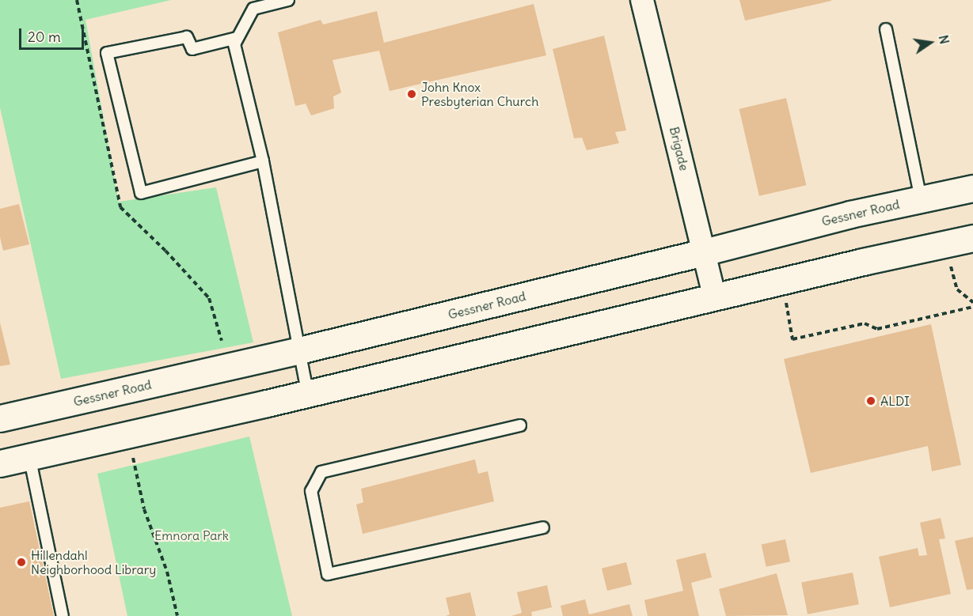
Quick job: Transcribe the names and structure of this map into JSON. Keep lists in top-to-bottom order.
{
  "streets": {
    "main road": ["Gessner Road"],
    "street": ["Brigade"]
  },
  "crossings": [
    ["Brigade", "Gessner Road"]
  ],
  "parks": ["Emnora Park"],
  "places": ["John Knox Presbyterian Church", "ALDI", "Hillendahl Neighborhood Library"],
  "scale_bar": "20 m",
  "north": "right"
}
